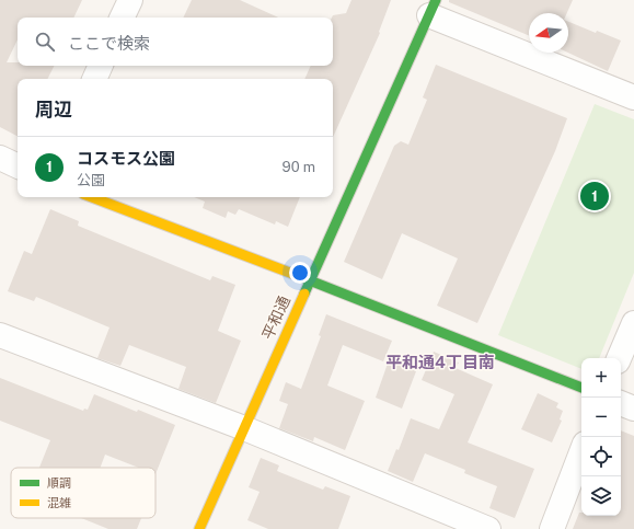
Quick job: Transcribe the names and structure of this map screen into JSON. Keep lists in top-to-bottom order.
{
  "streets": {
    "street": ["平和通"]
  },
  "districts": ["平和通4丁目南"],
  "legend": ["順調", "混雑"],
  "north": "left",
  "page": {
    "search": "ここで検索",
    "heading": "周辺",
    "list": [
      {
        "mark": "1",
        "name": "コスモス公園",
        "note": "公園",
        "value": "90 m"
      }
    ],
    "pins": "1",
    "map_buttons": ["+", "−"]
  }
}
